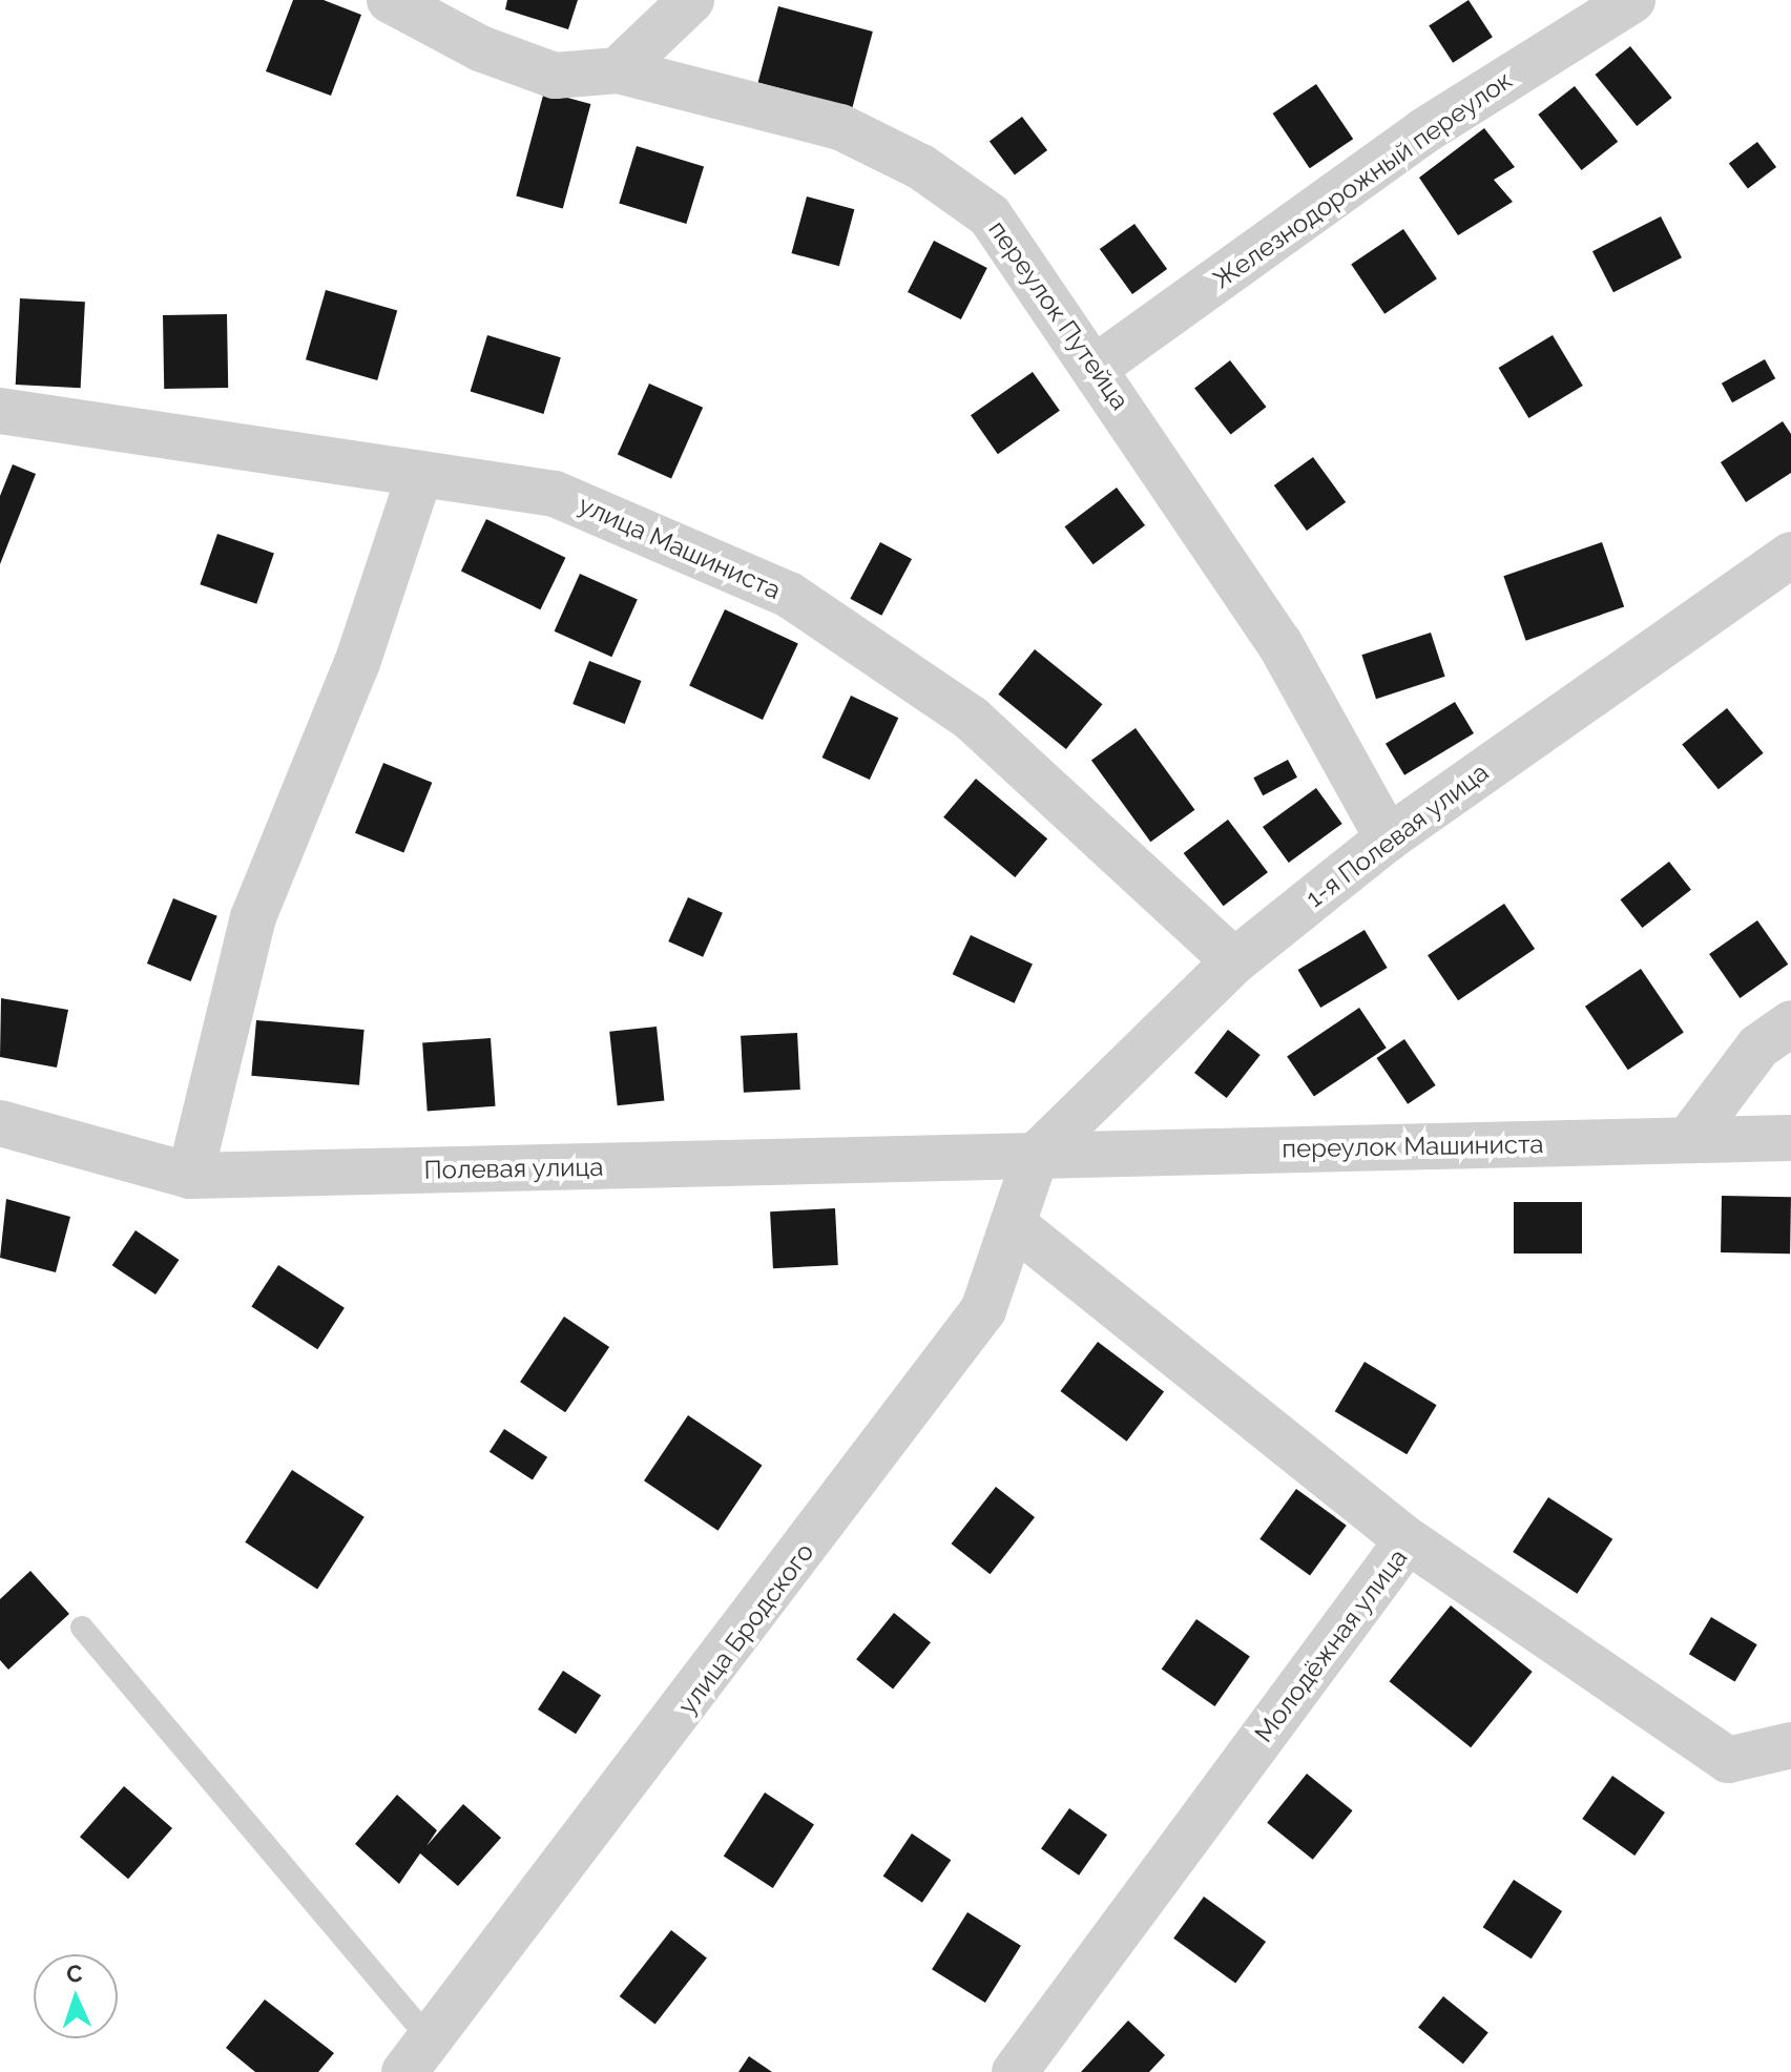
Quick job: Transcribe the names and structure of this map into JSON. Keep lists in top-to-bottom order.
{
  "streets": {
    "street": [
      "Железнодорожный переулок",
      "переулок Путейца",
      "улица Машиниста",
      "1-я Полевая улица",
      "переулок Машиниста",
      "Полевая улица",
      "улица Бродского",
      "Молодёжная улица"
    ]
  },
  "crossings": [
    ["Железнодорожный переулок", "переулок Путейца"],
    ["переулок Путейца", "1-я Полевая улица"],
    ["улица Машиниста", "1-я Полевая улица"],
    ["1-я Полевая улица", "переулок Машиниста"],
    ["1-я Полевая улица", "Полевая улица"],
    ["1-я Полевая улица", "улица Бродского"],
    ["переулок Машиниста", "Полевая улица"],
    ["переулок Машиниста", "улица Бродского"],
    ["Полевая улица", "улица Бродского"]
  ],
  "north": "top"
}
